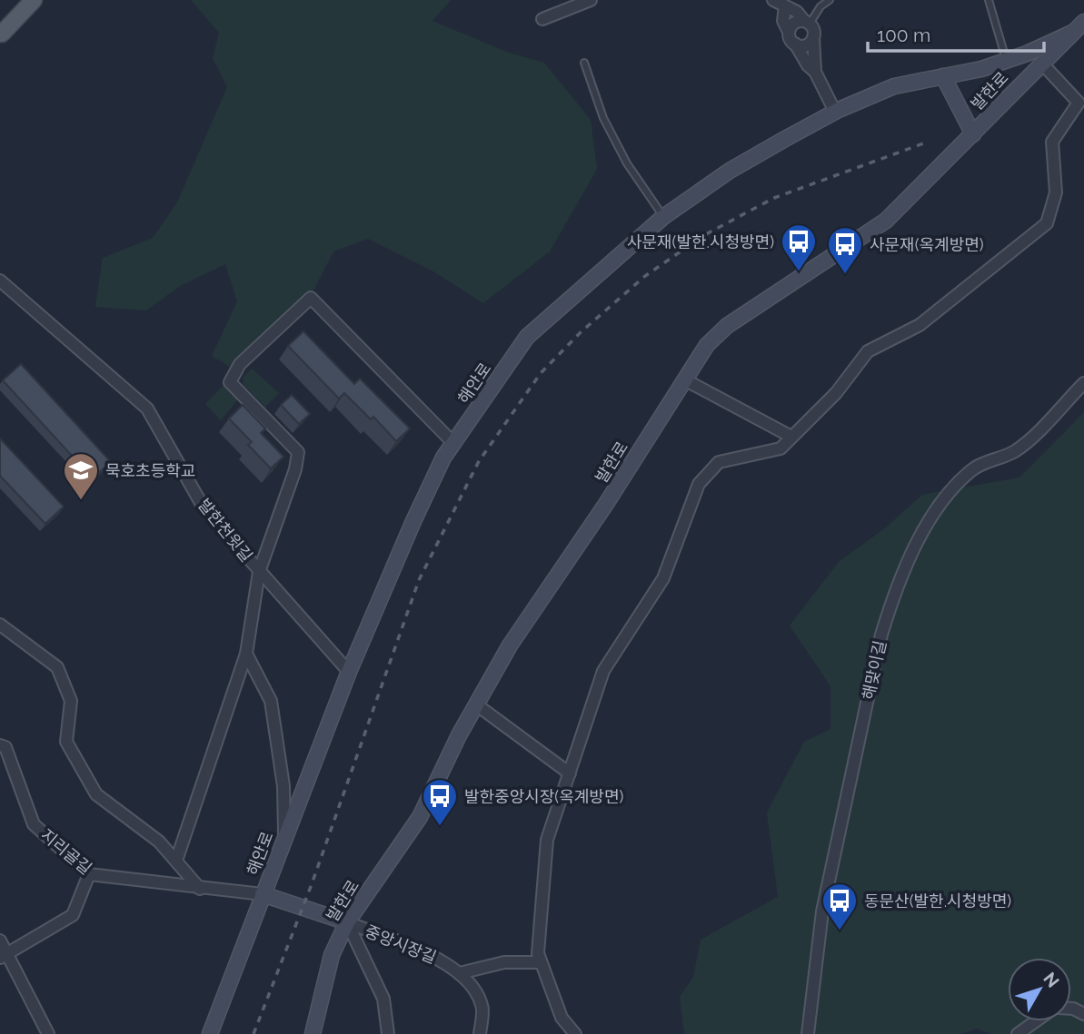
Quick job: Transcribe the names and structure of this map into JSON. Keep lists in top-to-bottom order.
{
  "streets": {
    "street": [
      "발한로",
      "해안로",
      "발한천윗길",
      "해맞이길",
      "지리골길",
      "중앙시장길"
    ]
  },
  "crossings": [
    ["발한로", "해안로"],
    ["발한로", "중앙시장길"],
    ["해안로", "발한천윗길"],
    ["해안로", "지리골길"]
  ],
  "places": {
    "bus stop": [
      "사문재(발한.시청방면)",
      "사문재(옥계방면)",
      "발한중앙시장(옥계방면)",
      "동문산(발한.시청방면)"
    ],
    "school or university": ["묵호초등학교"]
  },
  "scale_bar": "100 m",
  "north": "top right"
}
